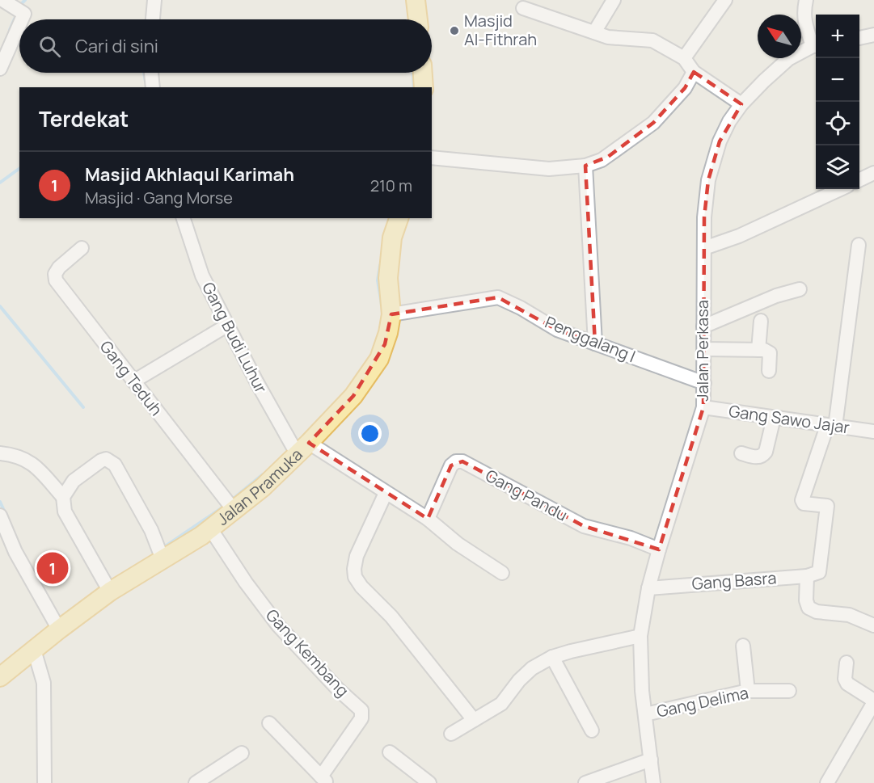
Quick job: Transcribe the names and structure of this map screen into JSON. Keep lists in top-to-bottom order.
{
  "streets": {
    "main road": ["Jalan Pramuka"],
    "street": [
      "Gang Budi Luhur",
      "Penggalang I",
      "Jalan Perkasa",
      "Gang Teduh",
      "Gang Sawo Jajar",
      "Gang Pandu",
      "Gang Basra",
      "Gang Kembang",
      "Gang Delima"
    ]
  },
  "crossings": [
    ["Gang Budi Luhur", "Jalan Pramuka"],
    ["Penggalang I", "Jalan Perkasa"],
    ["Penggalang I", "Jalan Pramuka"],
    ["Jalan Perkasa", "Gang Sawo Jajar"],
    ["Jalan Perkasa", "Gang Pandu"],
    ["Jalan Perkasa", "Gang Basra"],
    ["Jalan Perkasa", "Gang Delima"],
    ["Gang Teduh", "Jalan Pramuka"],
    ["Jalan Pramuka", "Gang Kembang"]
  ],
  "places": ["Masjid Al-Fithrah"],
  "north": "top left",
  "page": {
    "map_buttons": ["+", "−"],
    "search": "Cari di sini",
    "heading": "Terdekat",
    "list": [
      {
        "mark": "1",
        "name": "Masjid Akhlaqul Karimah",
        "note": "Masjid · Gang Morse",
        "value": "210 m"
      }
    ],
    "pins": "1"
  }
}
